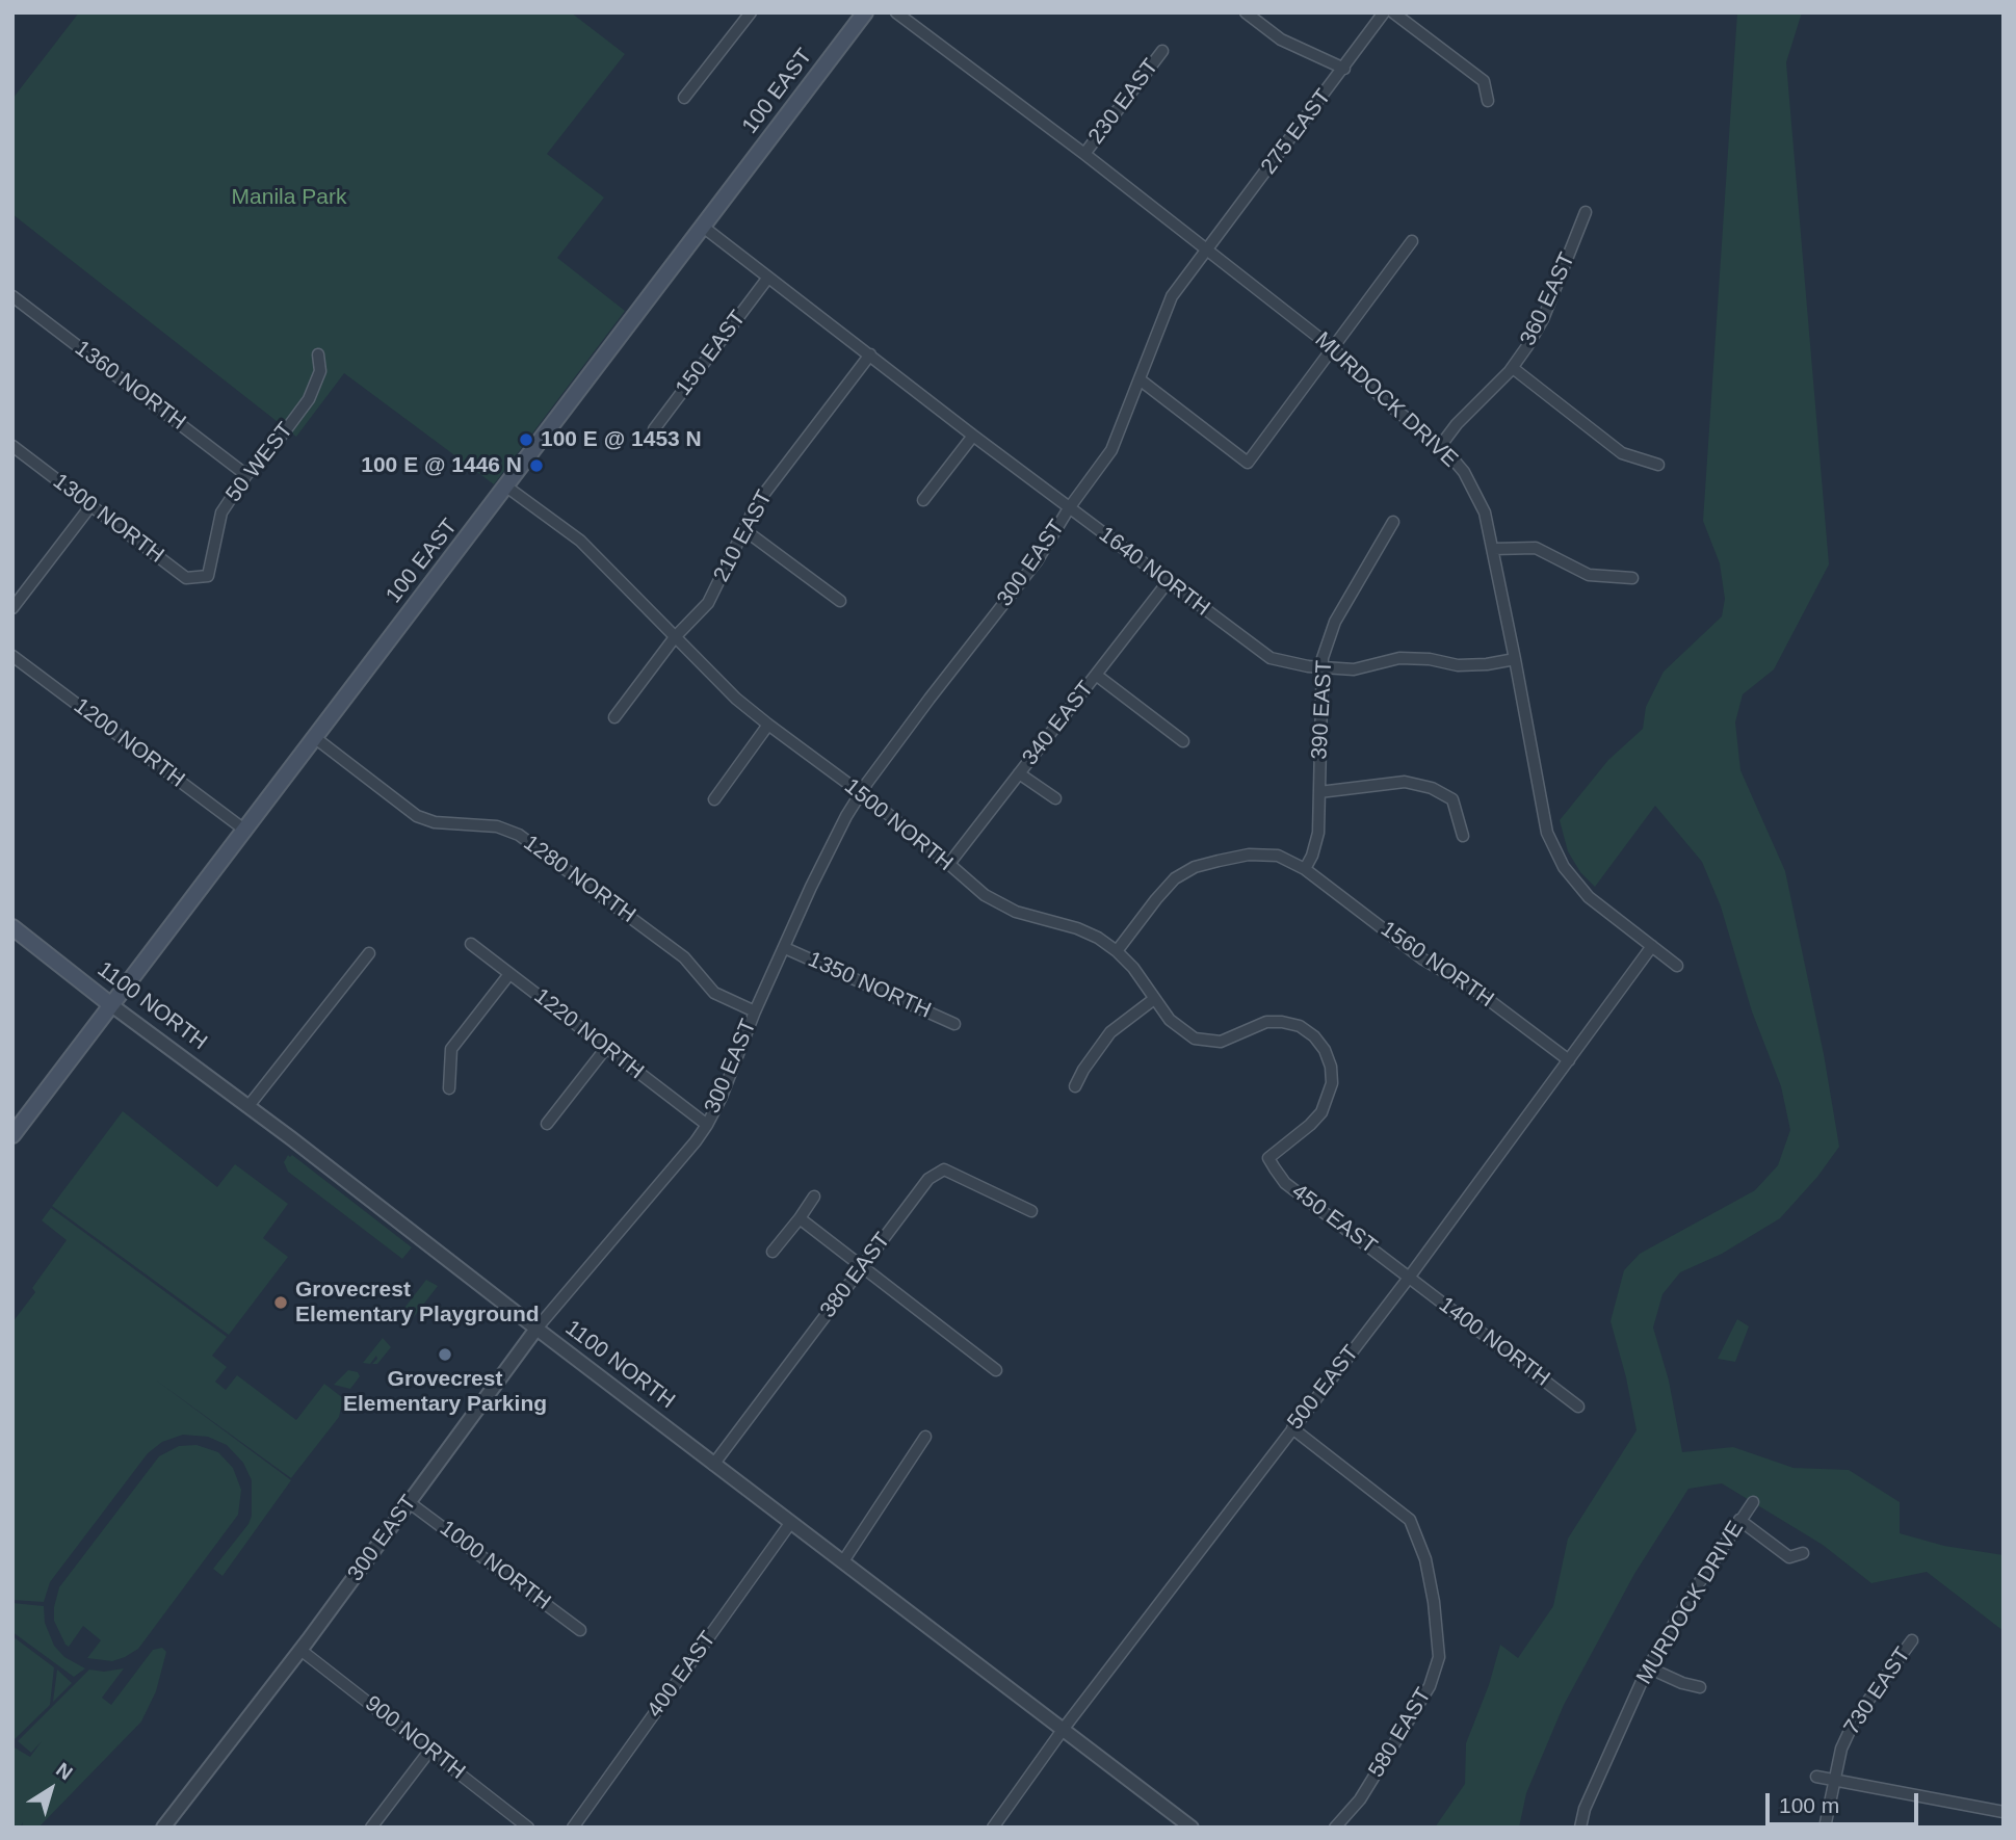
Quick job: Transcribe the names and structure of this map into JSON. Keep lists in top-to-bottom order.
{
  "streets": {
    "main road": ["100 EAST", "1100 NORTH"],
    "street": [
      "230 EAST",
      "275 EAST",
      "360 EAST",
      "150 EAST",
      "1360 NORTH",
      "MURDOCK DRIVE",
      "50 WEST",
      "1300 NORTH",
      "210 EAST",
      "300 EAST",
      "1640 NORTH",
      "390 EAST",
      "340 EAST",
      "1200 NORTH",
      "1500 NORTH",
      "1280 NORTH",
      "1560 NORTH",
      "1350 NORTH",
      "1220 NORTH",
      "450 EAST",
      "380 EAST",
      "1400 NORTH",
      "500 EAST",
      "1000 NORTH",
      "400 EAST",
      "730 EAST",
      "580 EAST",
      "900 NORTH"
    ]
  },
  "crossings": [
    ["100 EAST", "1640 NORTH"],
    ["100 EAST", "1200 NORTH"],
    ["100 EAST", "1500 NORTH"],
    ["100 EAST", "1280 NORTH"],
    ["100 EAST", "1100 NORTH"],
    ["230 EAST", "MURDOCK DRIVE"],
    ["275 EAST", "MURDOCK DRIVE"],
    ["275 EAST", "300 EAST"],
    ["360 EAST", "MURDOCK DRIVE"],
    ["150 EAST", "1640 NORTH"],
    ["1360 NORTH", "50 WEST"],
    ["MURDOCK DRIVE", "300 EAST"],
    ["MURDOCK DRIVE", "1640 NORTH"],
    ["MURDOCK DRIVE", "500 EAST"],
    ["50 WEST", "1300 NORTH"],
    ["210 EAST", "1640 NORTH"],
    ["210 EAST", "1500 NORTH"],
    ["300 EAST", "1640 NORTH"],
    ["300 EAST", "1500 NORTH"],
    ["300 EAST", "1280 NORTH"],
    ["300 EAST", "1350 NORTH"],
    ["300 EAST", "1100 NORTH"],
    ["300 EAST", "1220 NORTH"],
    ["300 EAST", "1000 NORTH"],
    ["300 EAST", "900 NORTH"],
    ["1640 NORTH", "390 EAST"],
    ["1640 NORTH", "340 EAST"],
    ["390 EAST", "1560 NORTH"],
    ["340 EAST", "1500 NORTH"],
    ["1500 NORTH", "1560 NORTH"],
    ["1500 NORTH", "450 EAST"],
    ["1560 NORTH", "500 EAST"],
    ["1100 NORTH", "380 EAST"],
    ["1100 NORTH", "500 EAST"],
    ["1100 NORTH", "400 EAST"],
    ["450 EAST", "1400 NORTH"],
    ["450 EAST", "500 EAST"],
    ["1400 NORTH", "500 EAST"],
    ["500 EAST", "580 EAST"]
  ],
  "parks": ["Manila Park"],
  "places": [
    "100 E @ 1453 N",
    "100 E @ 1446 N",
    "Grovecrest Elementary Playground",
    "Grovecrest Elementary Parking"
  ],
  "scale_bar": "100 m",
  "north": "top right"
}
